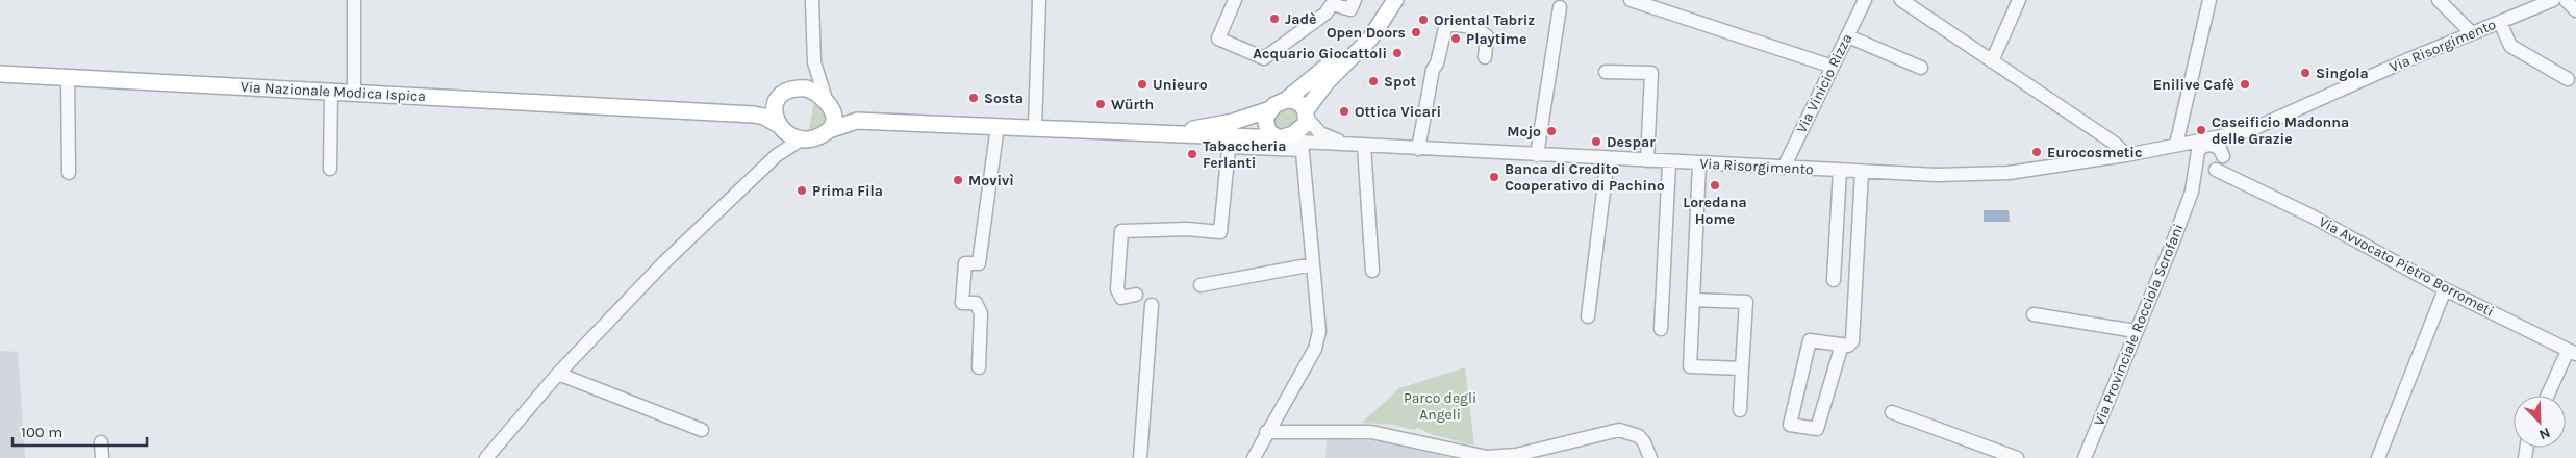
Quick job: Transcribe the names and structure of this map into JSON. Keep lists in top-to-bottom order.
{
  "streets": {
    "main road": ["Via Nazionale Modica Ispica"],
    "street": [
      "Via Risorgimento",
      "Via Vinicio Rizza",
      "Via Avvocato Pietro Borrometi",
      "Via Provinciale Rocciola Scrofani"
    ]
  },
  "crossings": [
    ["Via Risorgimento", "Via Vinicio Rizza"],
    ["Via Risorgimento", "Via Avvocato Pietro Borrometi"]
  ],
  "parks": ["Parco degli Angeli"],
  "places": [
    "Jadè",
    "Oriental Tabriz",
    "Open Doors",
    "Playtime",
    "Acquario Giocattoli",
    "Singola",
    "Spot",
    "Unieuro",
    "Enilive Cafè",
    "Sosta",
    "Würth",
    "Ottica Vicari",
    "Caseificio Madonna delle Grazie",
    "Mojo",
    "Despar",
    "Eurocosmetic",
    "Tabaccheria Ferlanti",
    "Banca di Credito Cooperativo di Pachino",
    "Movivì",
    "Loredana Home",
    "Prima Fila"
  ],
  "scale_bar": "100 m",
  "north": "bottom right"
}
